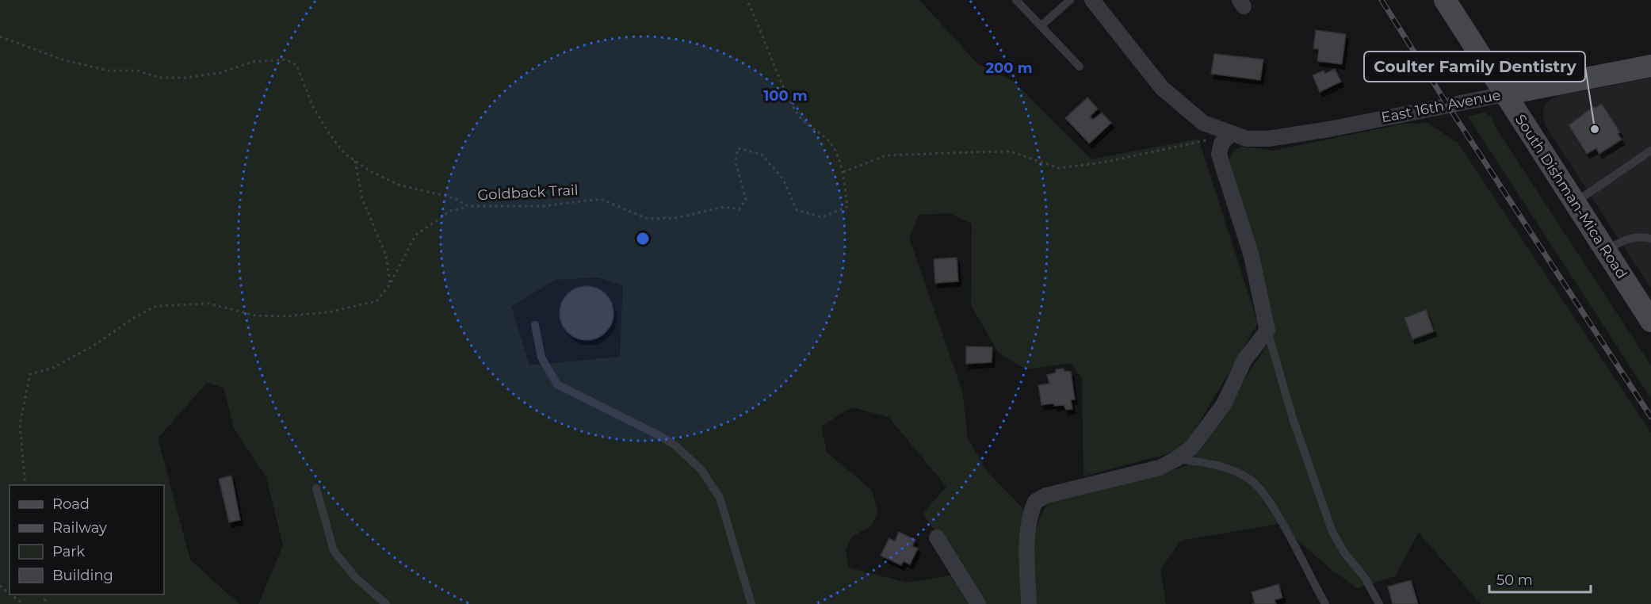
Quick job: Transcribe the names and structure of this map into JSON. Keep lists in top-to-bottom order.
{
  "streets": {
    "main road": ["East 16th Avenue", "South Dishman-Mica Road"],
    "path": ["Goldback Trail"]
  },
  "crossings": [
    ["East 16th Avenue", "South Dishman-Mica Road"]
  ],
  "places": ["Coulter Family Dentistry"],
  "legend": [
    "Road",
    "Railway",
    "Park",
    "Building"
  ],
  "scale_bar": "50 m",
  "rings": ["200 m", "100 m"]
}
